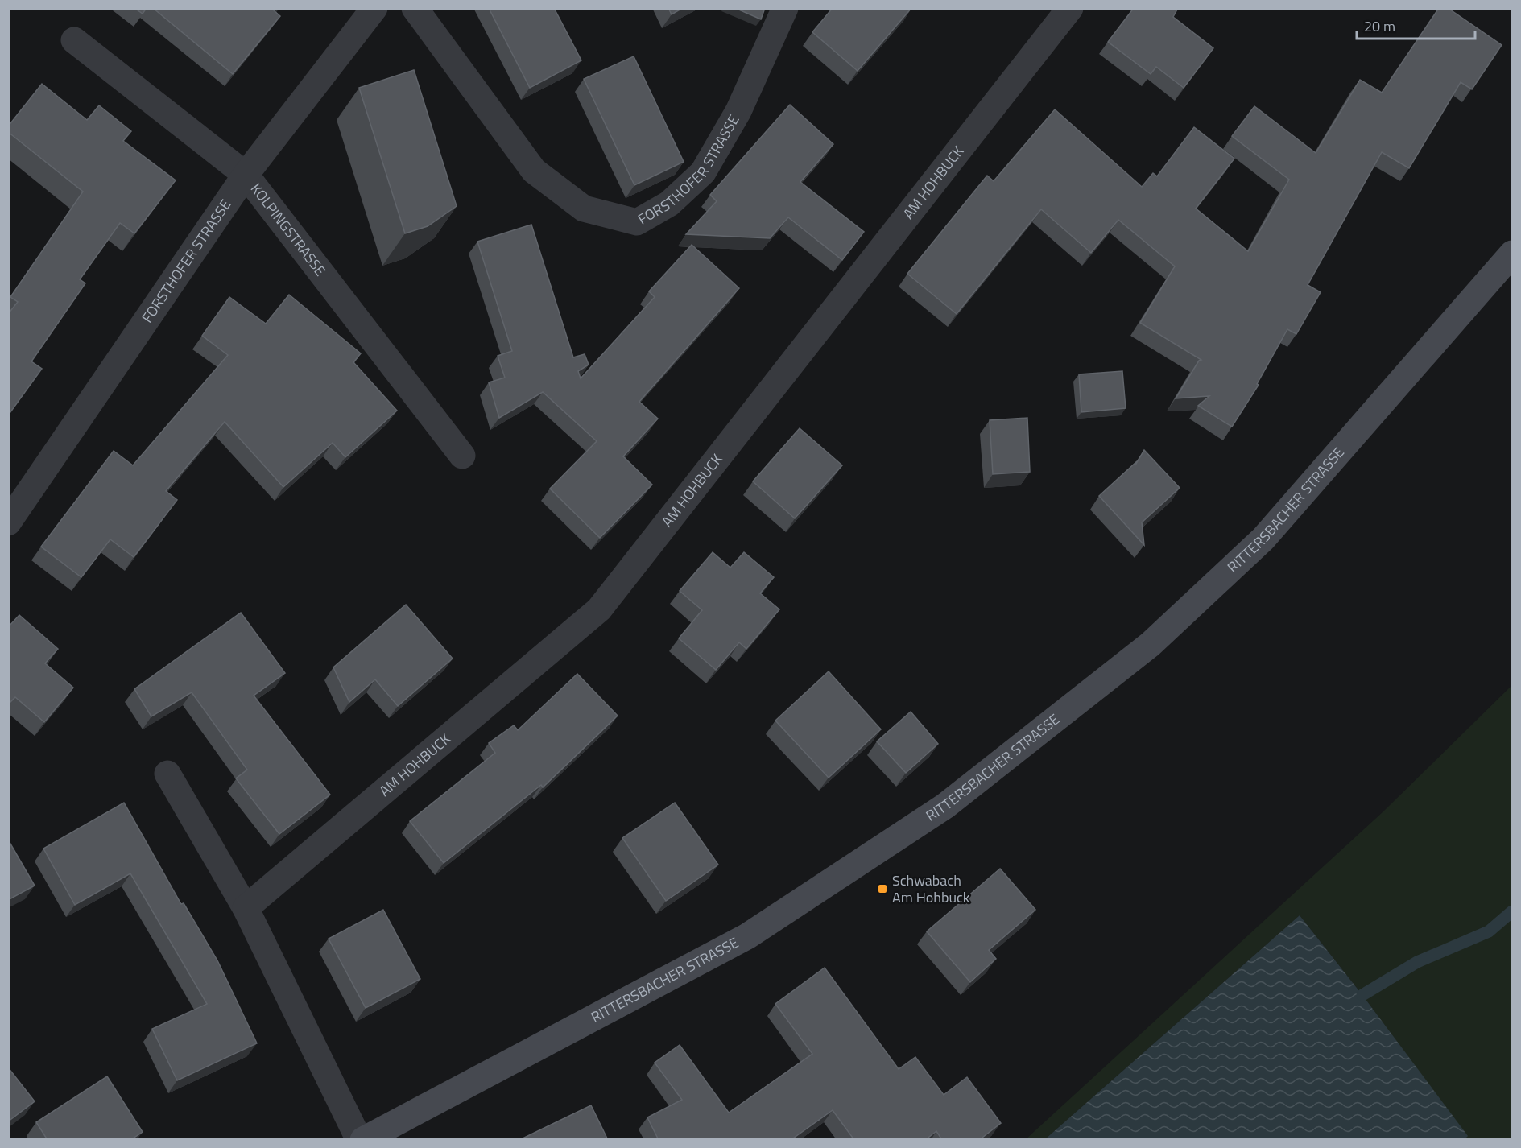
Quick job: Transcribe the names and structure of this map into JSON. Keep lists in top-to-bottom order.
{
  "streets": {
    "main road": ["RITTERSBACHER STRASSE"],
    "street": ["FORSTHOFER STRASSE", "AM HOHBUCK", "KOLPINGSTRASSE"]
  },
  "crossings": [
    ["FORSTHOFER STRASSE", "KOLPINGSTRASSE"]
  ],
  "places": {
    "transit": ["Schwabach Am Hohbuck"]
  },
  "scale_bar": "20 m"
}
